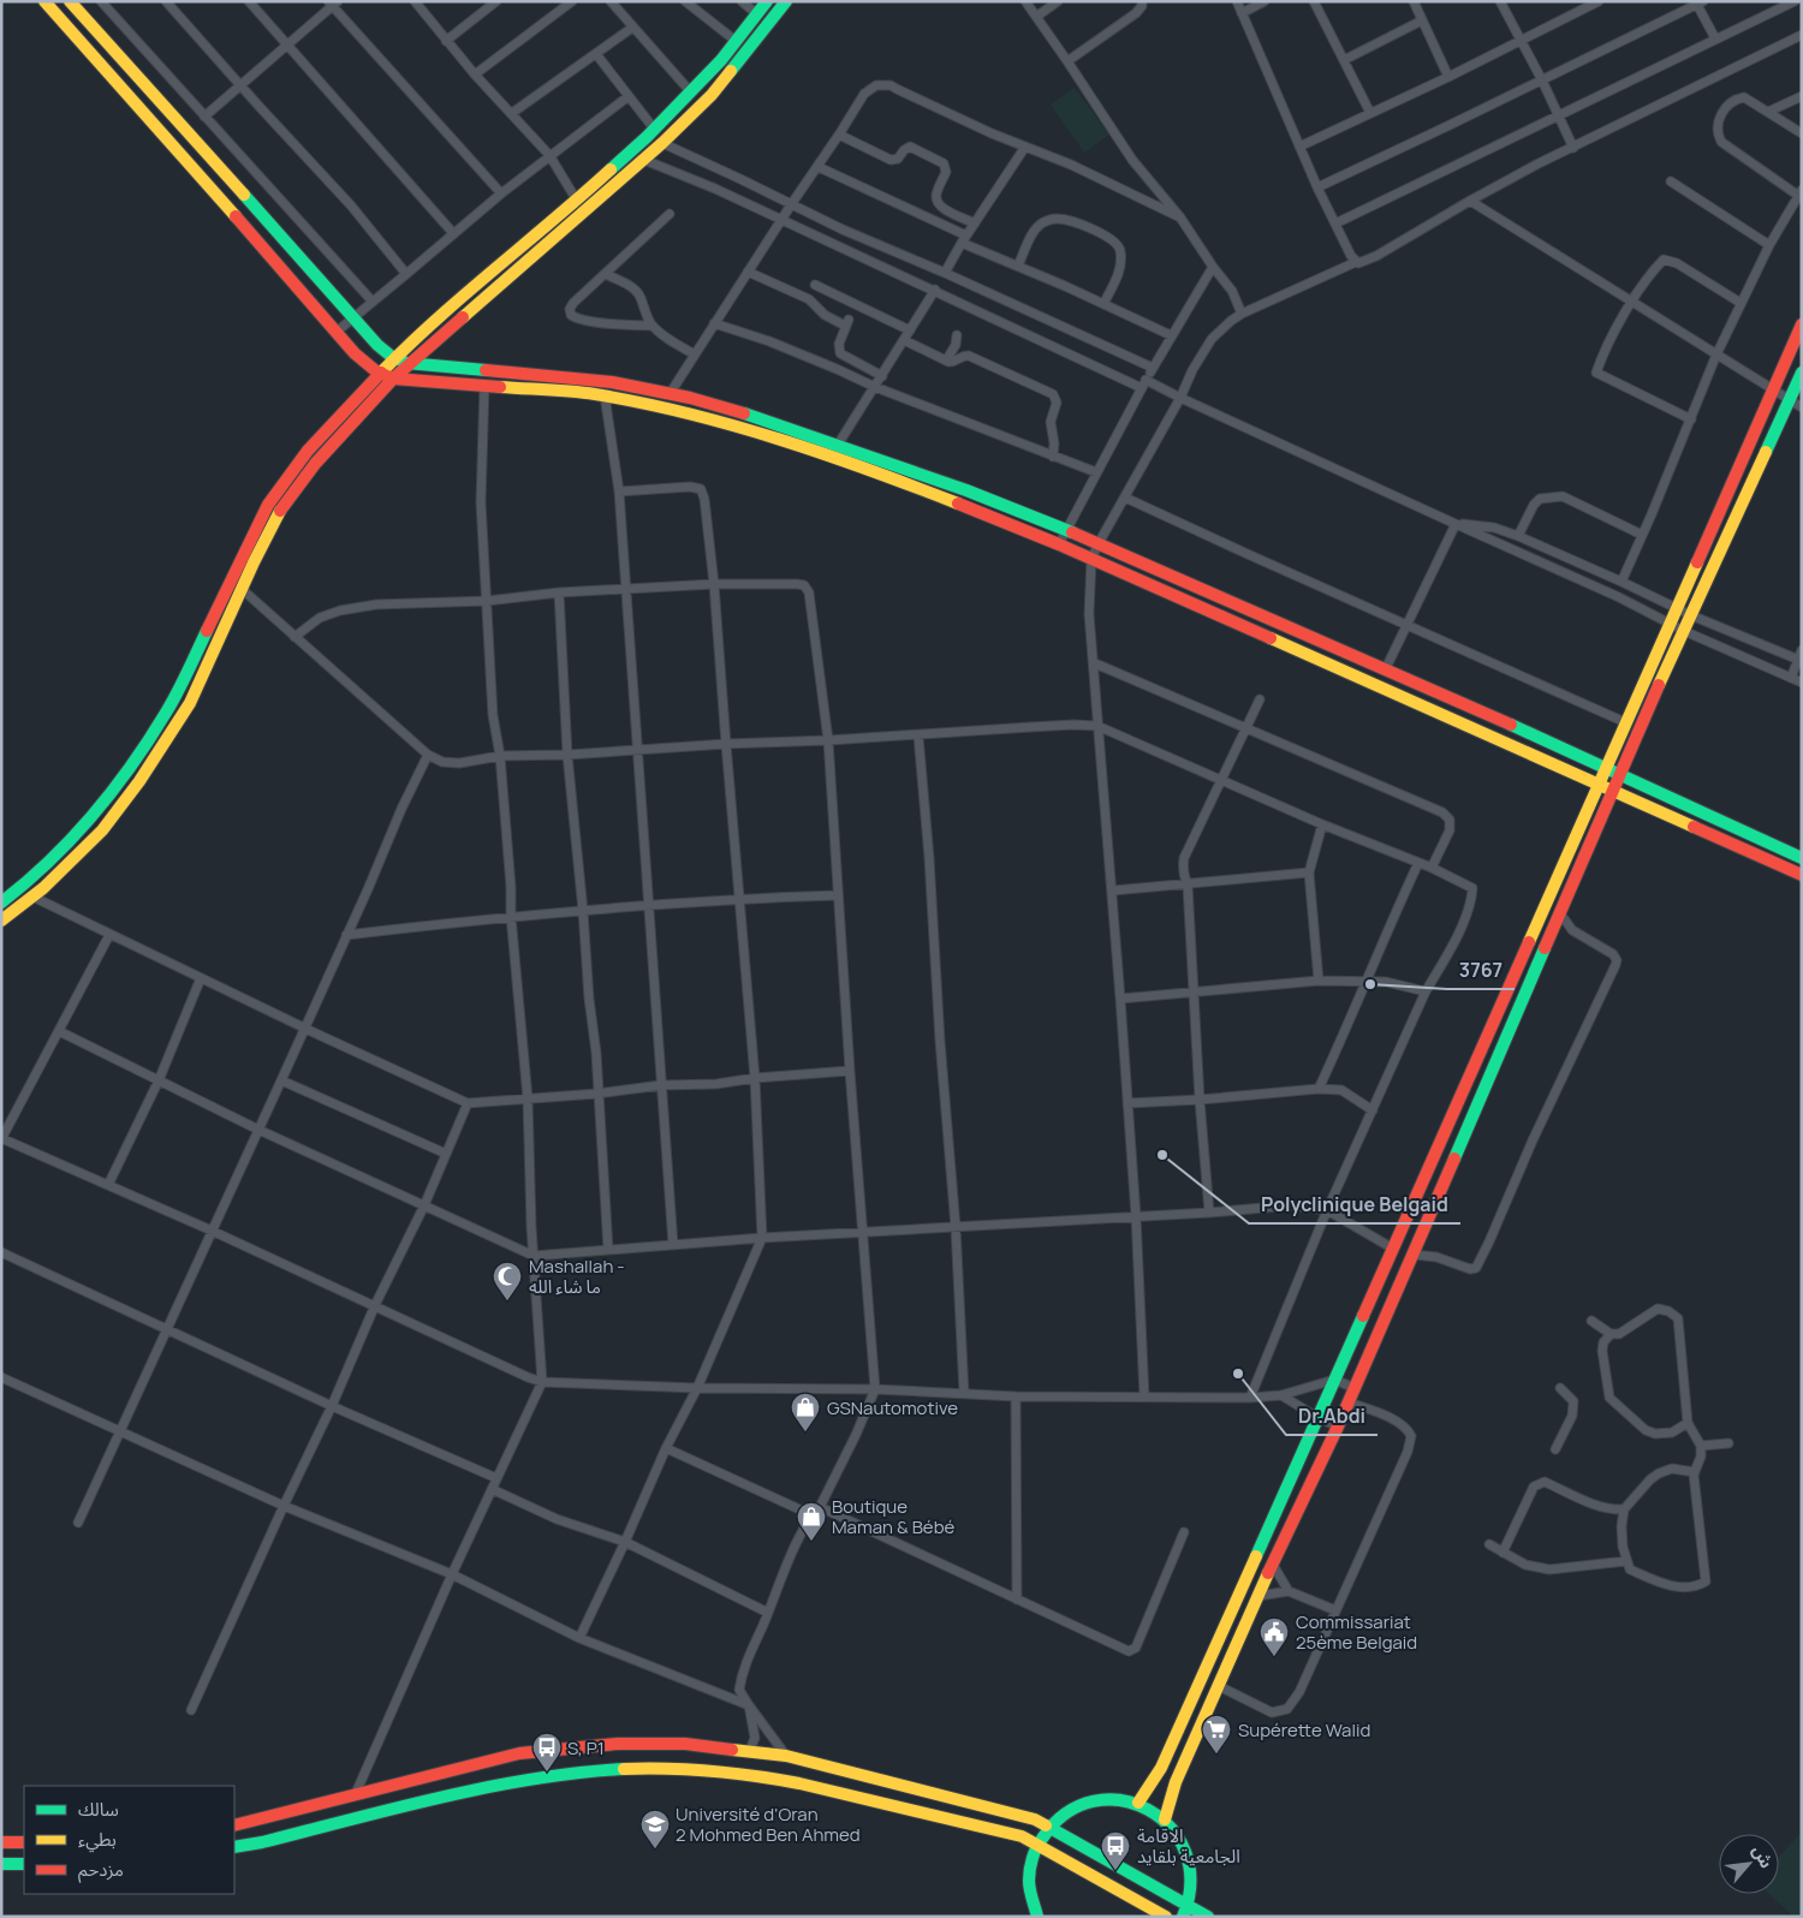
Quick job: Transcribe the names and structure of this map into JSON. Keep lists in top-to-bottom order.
{
  "places": {
    "other": ["3767", "Polyclinique Belgaid", "Dr.Abdi"],
    "mosque": ["Mashallah - ما شاء الله"],
    "shop": ["GSNautomotive", "Boutique Maman & Bébé"],
    "public building": ["Commissariat 25ème Belgaid"],
    "supermarket": ["Supérette Walid"],
    "bus stop": ["S, P1", "الاقامة الجامعية بلقايد"],
    "school or university": ["Université d'Oran 2 Mohmed Ben Ahmed"]
  },
  "legend": ["سالك", "بطيء", "مزدحم"],
  "north": "top right"
}
